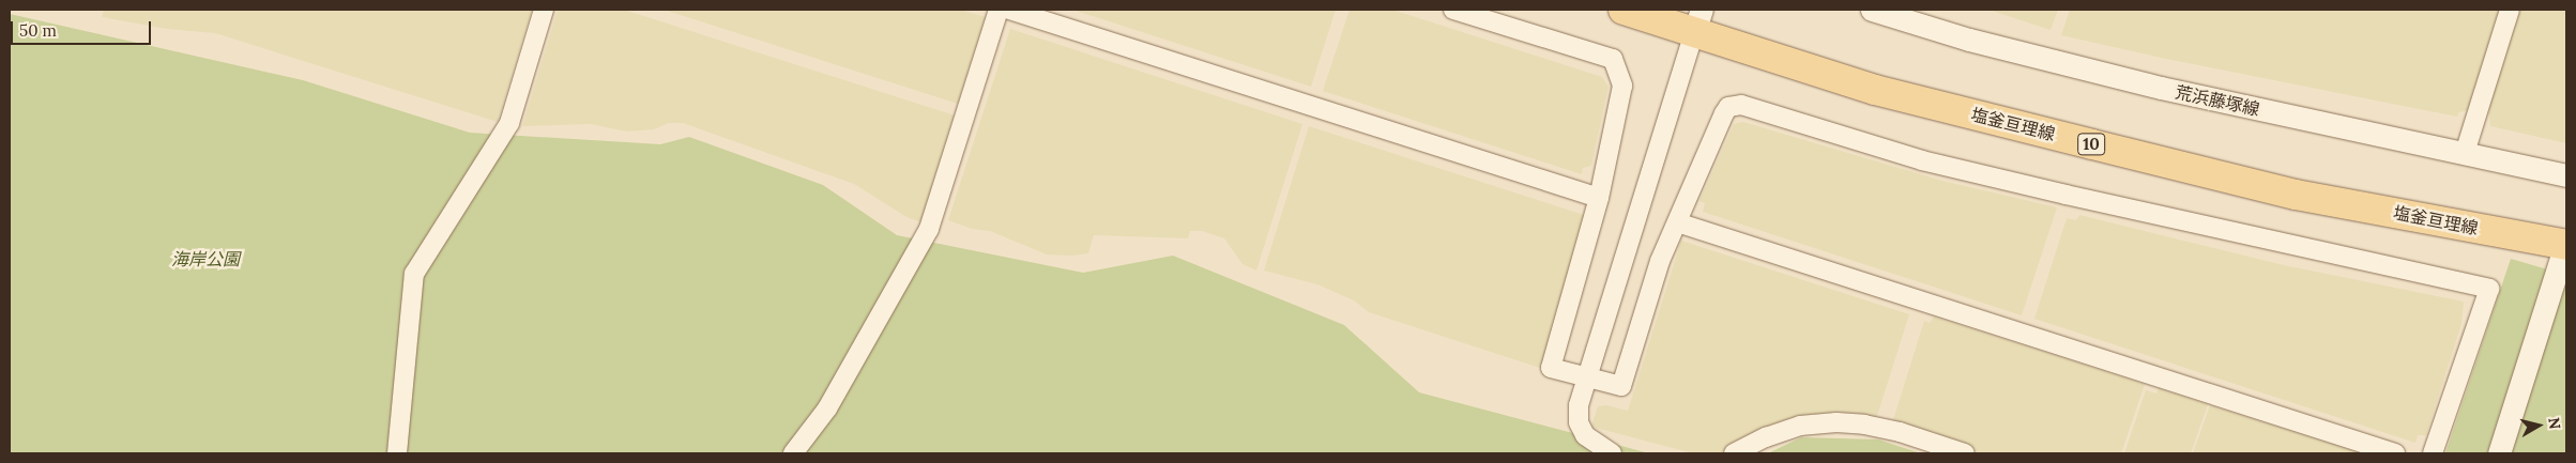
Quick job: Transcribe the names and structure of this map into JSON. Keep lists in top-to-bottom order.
{
  "streets": {
    "main road": ["塩釜亘理線", "10"],
    "street": ["荒浜藤塚線"]
  },
  "parks": ["海岸公園"],
  "scale_bar": "50 m",
  "north": "right"
}
